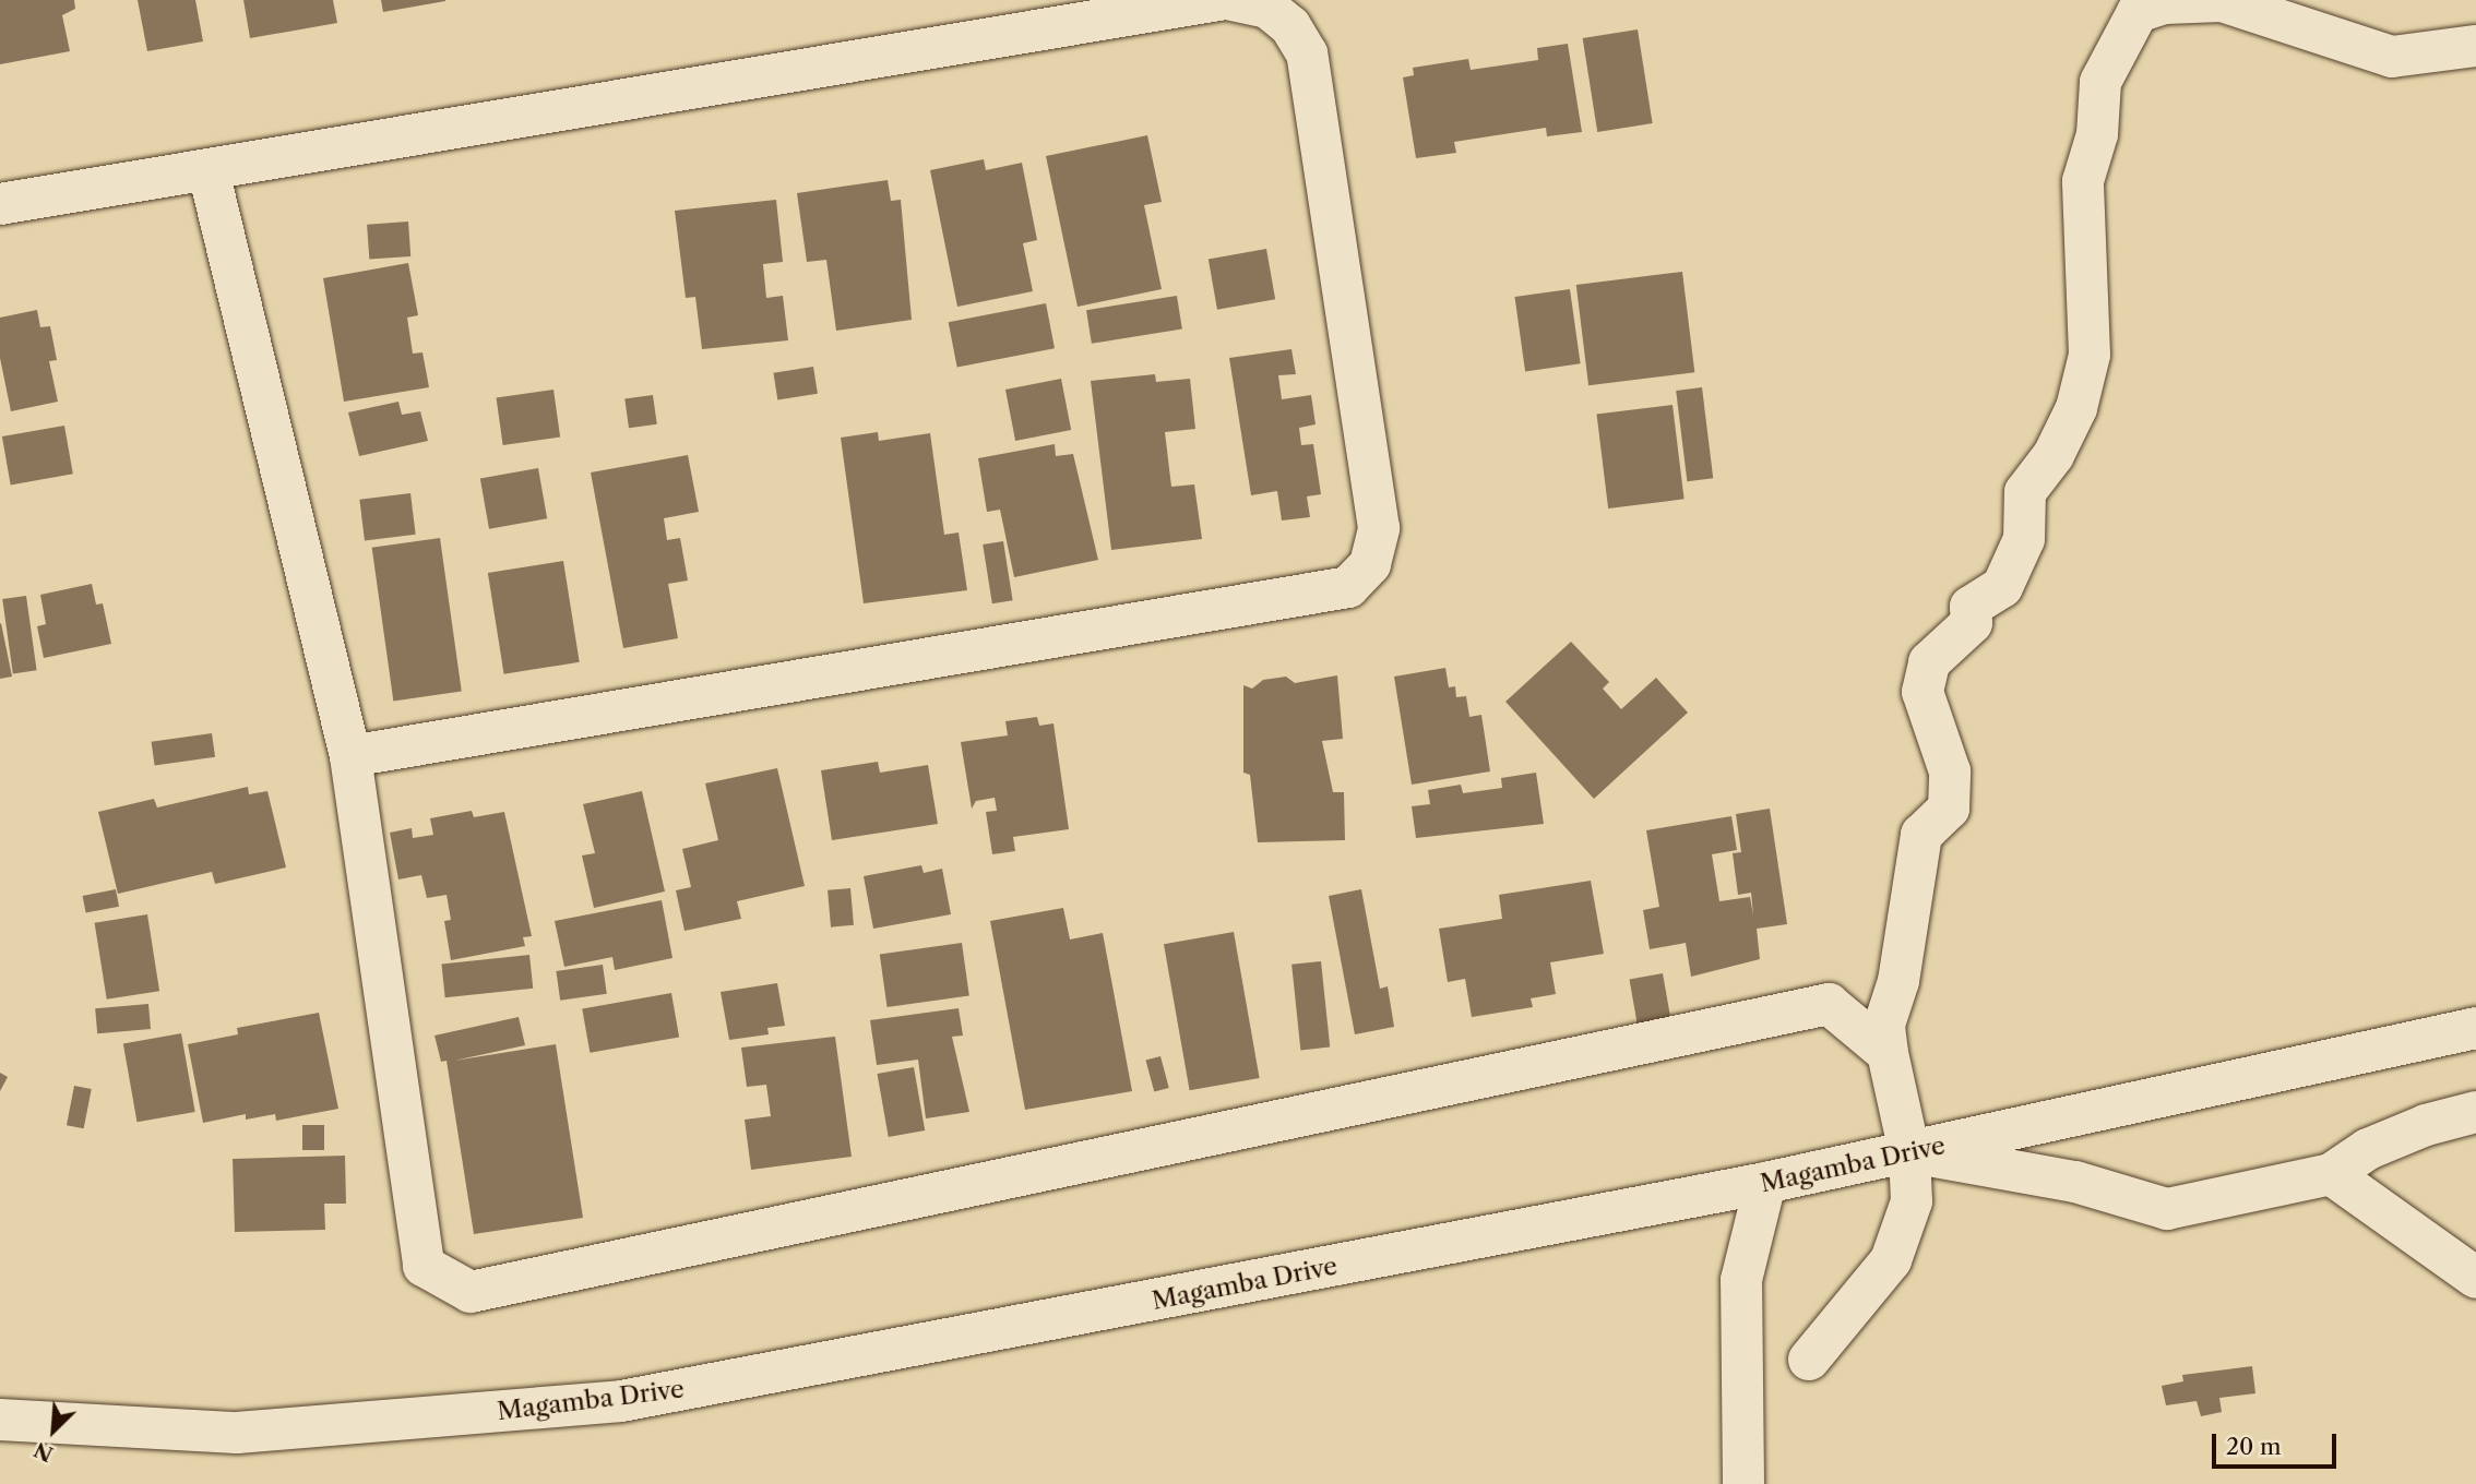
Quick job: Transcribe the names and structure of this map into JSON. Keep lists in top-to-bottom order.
{
  "streets": {
    "street": ["Magamba Drive"]
  },
  "scale_bar": "20 m",
  "north": "bottom left"
}
